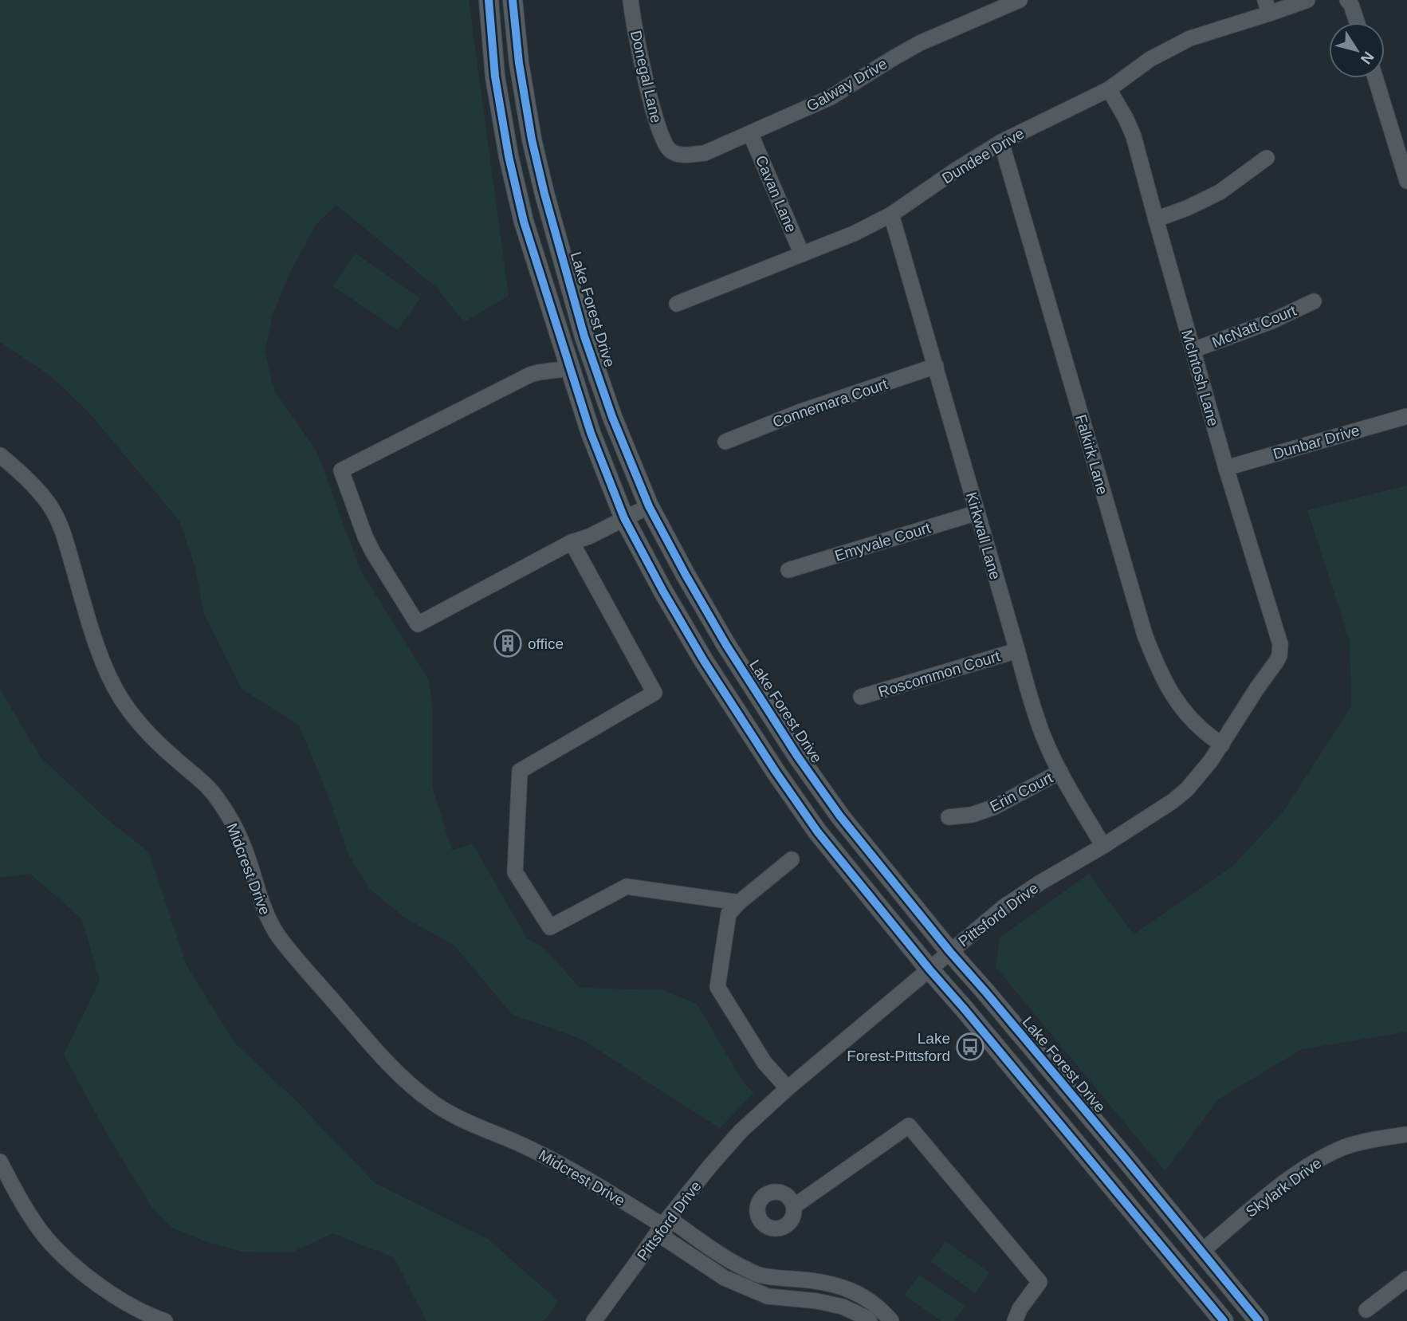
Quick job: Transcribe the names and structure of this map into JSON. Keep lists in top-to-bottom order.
{
  "streets": {
    "main road": ["Lake Forest Drive"],
    "street": [
      "Donegal Lane",
      "Galway Drive",
      "Dundee Drive",
      "Cavan Lane",
      "McNatt Court",
      "McIntosh Lane",
      "Connemara Court",
      "Dunbar Drive",
      "Falkirk Lane",
      "Kirkwall Lane",
      "Emyvale Court",
      "Roscommon Court",
      "Erin Court",
      "Midcrest Drive",
      "Pittsford Drive",
      "Skylark Drive"
    ]
  },
  "crossings": [
    ["Donegal Lane", "Galway Drive"],
    ["Galway Drive", "Cavan Lane"],
    ["Dundee Drive", "Cavan Lane"],
    ["Dundee Drive", "McIntosh Lane"],
    ["Dundee Drive", "Falkirk Lane"],
    ["Dundee Drive", "Kirkwall Lane"],
    ["Lake Forest Drive", "Pittsford Drive"],
    ["Lake Forest Drive", "Skylark Drive"],
    ["McNatt Court", "McIntosh Lane"],
    ["McIntosh Lane", "Dunbar Drive"],
    ["McIntosh Lane", "Pittsford Drive"],
    ["Connemara Court", "Kirkwall Lane"],
    ["Falkirk Lane", "Pittsford Drive"],
    ["Kirkwall Lane", "Emyvale Court"],
    ["Kirkwall Lane", "Roscommon Court"],
    ["Kirkwall Lane", "Erin Court"],
    ["Kirkwall Lane", "Pittsford Drive"],
    ["Midcrest Drive", "Pittsford Drive"]
  ],
  "places": {
    "building": ["office"],
    "bus stop": ["Lake Forest-Pittsford"]
  },
  "north": "bottom right"
}
